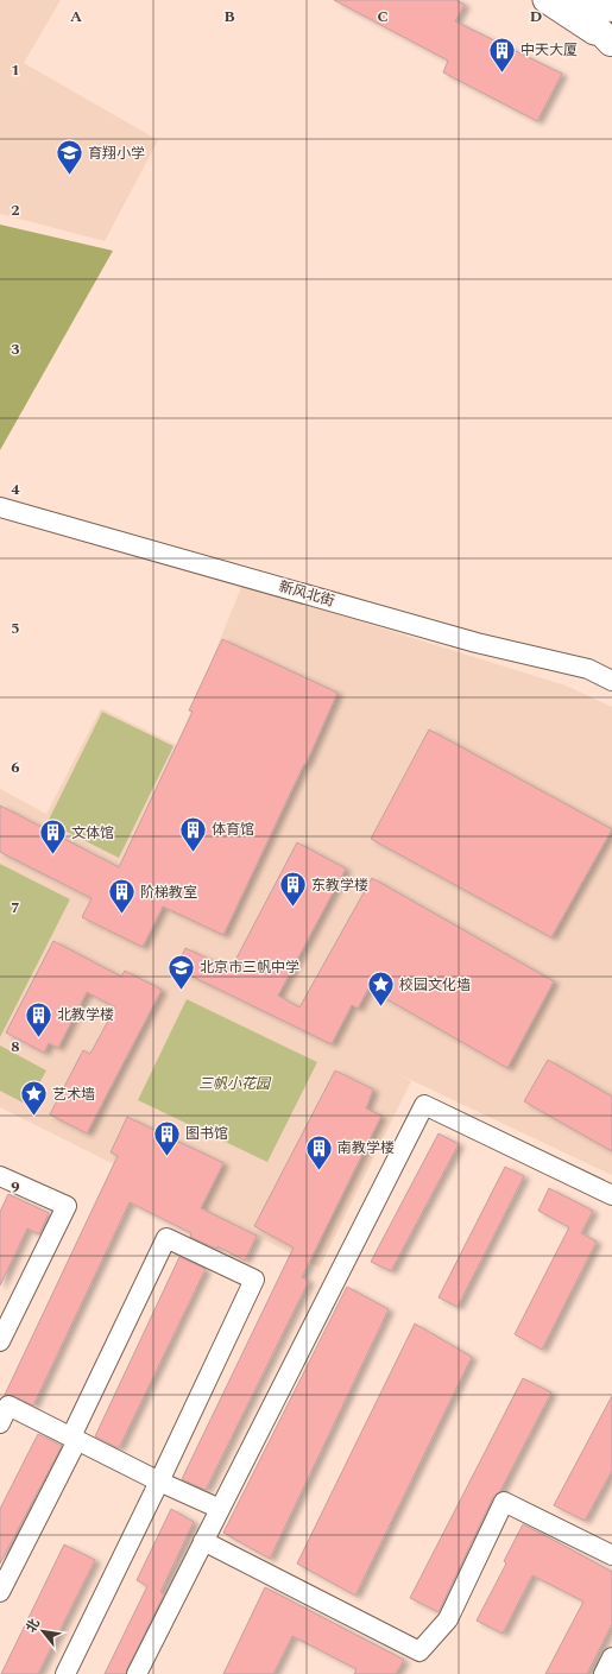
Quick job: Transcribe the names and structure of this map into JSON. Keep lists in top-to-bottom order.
{
  "streets": {
    "street": ["新风北街"]
  },
  "parks": ["三帆小花园"],
  "places": {
    "building": [
      "中天大厦",
      "体育馆",
      "文体馆",
      "东教学楼",
      "阶梯教室",
      "北教学楼",
      "图书馆",
      "南教学楼"
    ],
    "school or university": ["育翔小学", "北京市三帆中学"],
    "place": ["校园文化墙", "艺术墙"]
  },
  "north": "top left",
  "grid": {
    "columns": [
      "A",
      "B",
      "C",
      "D"
    ],
    "rows": [
      "1",
      "2",
      "3",
      "4",
      "5",
      "6",
      "7",
      "8",
      "9"
    ]
  }
}
